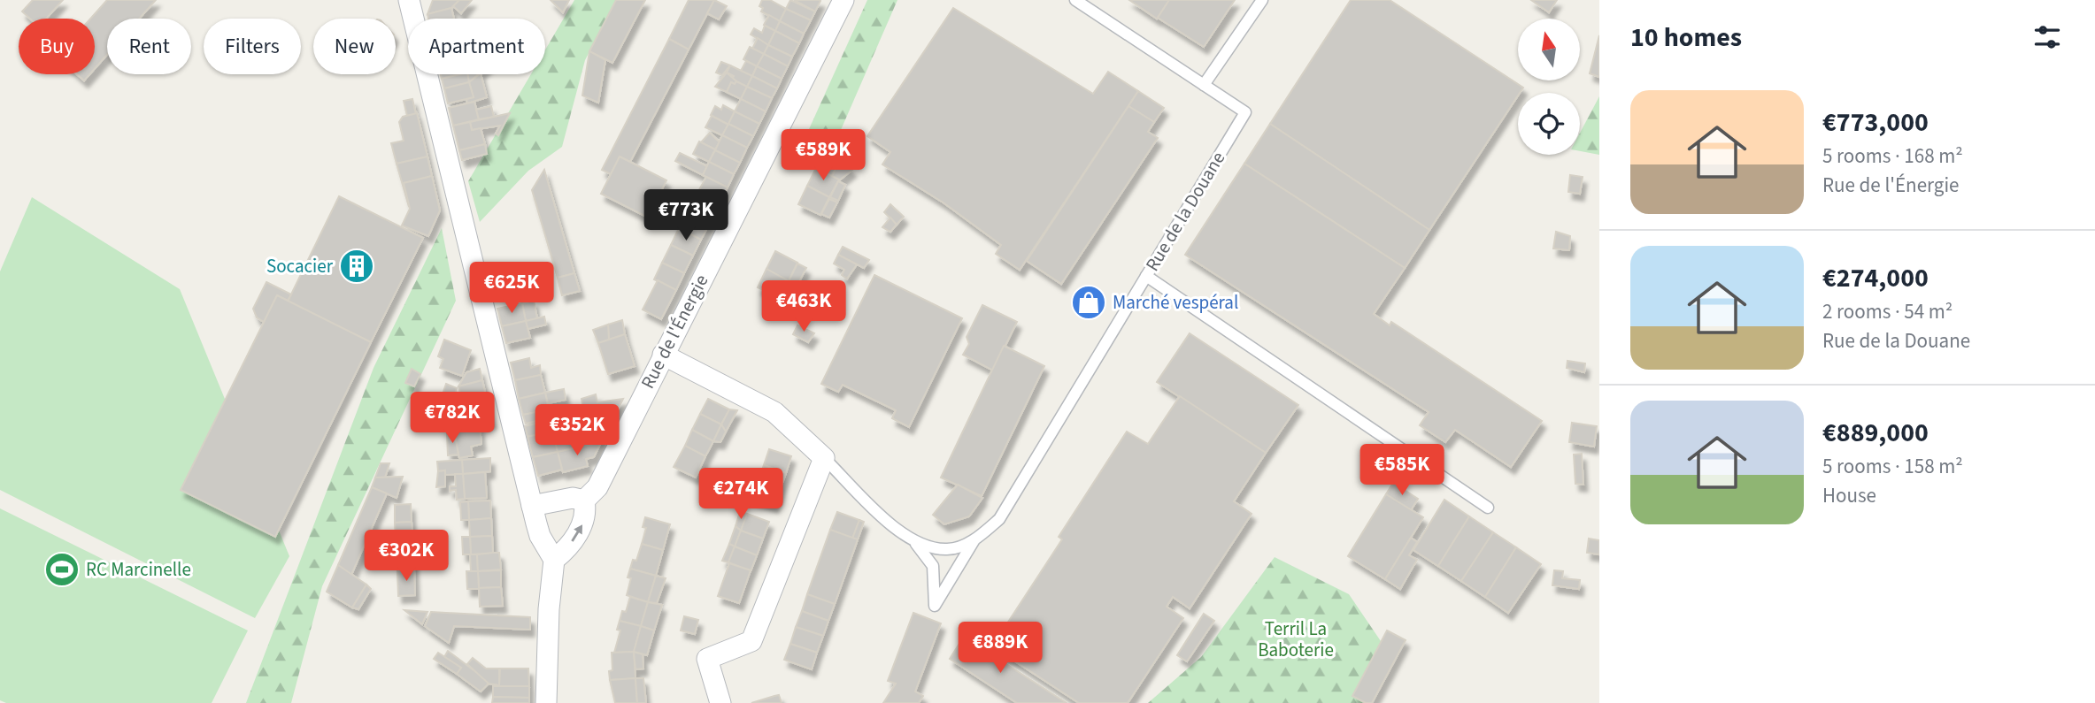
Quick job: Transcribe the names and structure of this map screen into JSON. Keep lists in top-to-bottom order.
{
  "streets": {
    "street": ["Rue de la Douane", "Rue de l'Énergie"]
  },
  "crossings": [
    ["Rue de la Douane", "Rue de l'Énergie"]
  ],
  "parks": ["Terril La Baboterie"],
  "places": {
    "building": ["Socacier"],
    "shop": ["Marché vespéral"],
    "sports": ["RC Marcinelle"]
  },
  "north": "top",
  "page": {
    "heading": "10 homes",
    "chip": [
      "Buy",
      "Rent",
      "Filters",
      "New",
      "Apartment"
    ],
    "list": [
      {
        "name": "€773,000",
        "note": "5 rooms · 168 m² · Rue de l'Énergie"
      },
      {
        "name": "€274,000",
        "note": "2 rooms · 54 m² · Rue de la Douane"
      },
      {
        "name": "€889,000",
        "note": "5 rooms · 158 m² · House"
      }
    ],
    "price": [
      "€589K",
      "€773K",
      "€625K",
      "€463K",
      "€782K",
      "€352K",
      "€585K",
      "€274K",
      "€302K",
      "€889K"
    ]
  }
}
